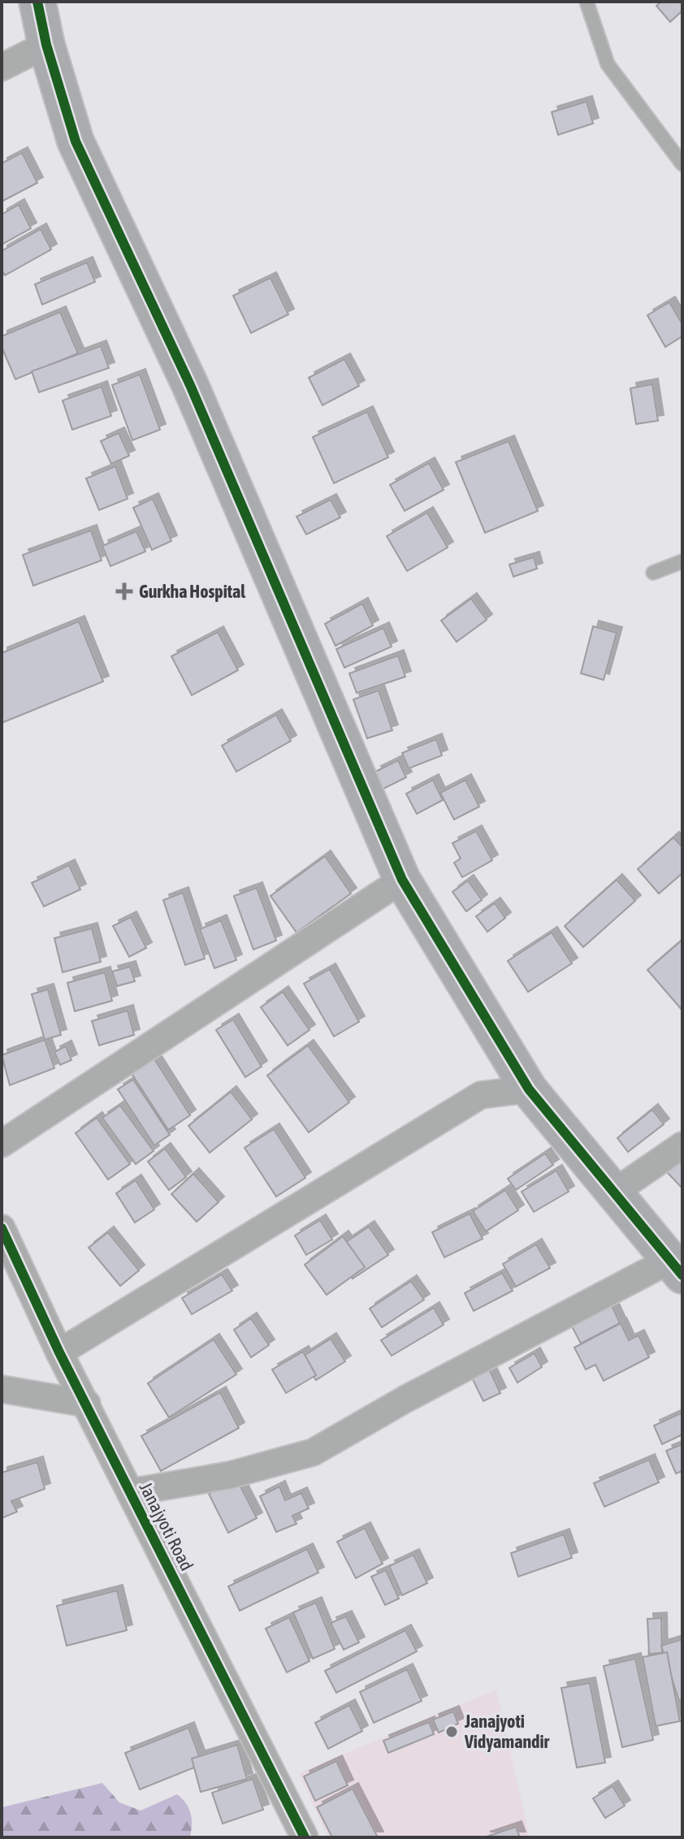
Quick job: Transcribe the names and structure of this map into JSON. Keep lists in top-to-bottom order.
{
  "streets": {
    "street": ["Janajyoti Road"]
  },
  "places": {
    "health": ["Gurkha Hospital"],
    "other": ["Janajyoti Vidyamandir"]
  }
}
